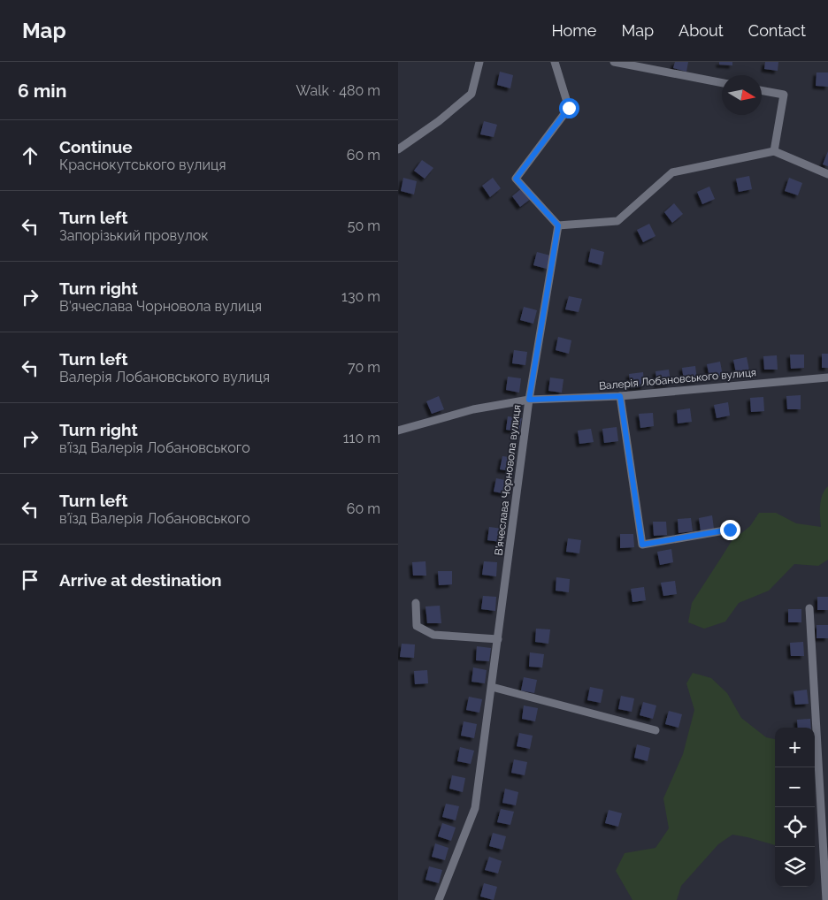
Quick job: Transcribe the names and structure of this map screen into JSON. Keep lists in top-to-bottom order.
{
  "streets": {
    "street": ["Валерія Лобановського вулиця", "В'ячеслава Чорновола вулиця"]
  },
  "crossings": [
    ["Валерія Лобановського вулиця", "В'ячеслава Чорновола вулиця"]
  ],
  "north": "right",
  "page": {
    "header": "Map",
    "nav": [
      "Home",
      "Map",
      "About",
      "Contact"
    ],
    "heading": ["6 min", "Walk · 480 m"],
    "list": [
      ["Continue", "Краснокутського вулиця", "60 m"],
      ["Turn left", "Запорізький провулок", "50 m"],
      ["Turn right", "В'ячеслава Чорновола вулиця", "130 m"],
      ["Turn left", "Валерія Лобановського вулиця", "70 m"],
      ["Turn right", "в’їзд Валерія Лобановського", "110 m"],
      ["Turn left", "в’їзд Валерія Лобановського", "60 m"],
      "Arrive at destination"
    ],
    "map_buttons": ["+", "−"]
  }
}
